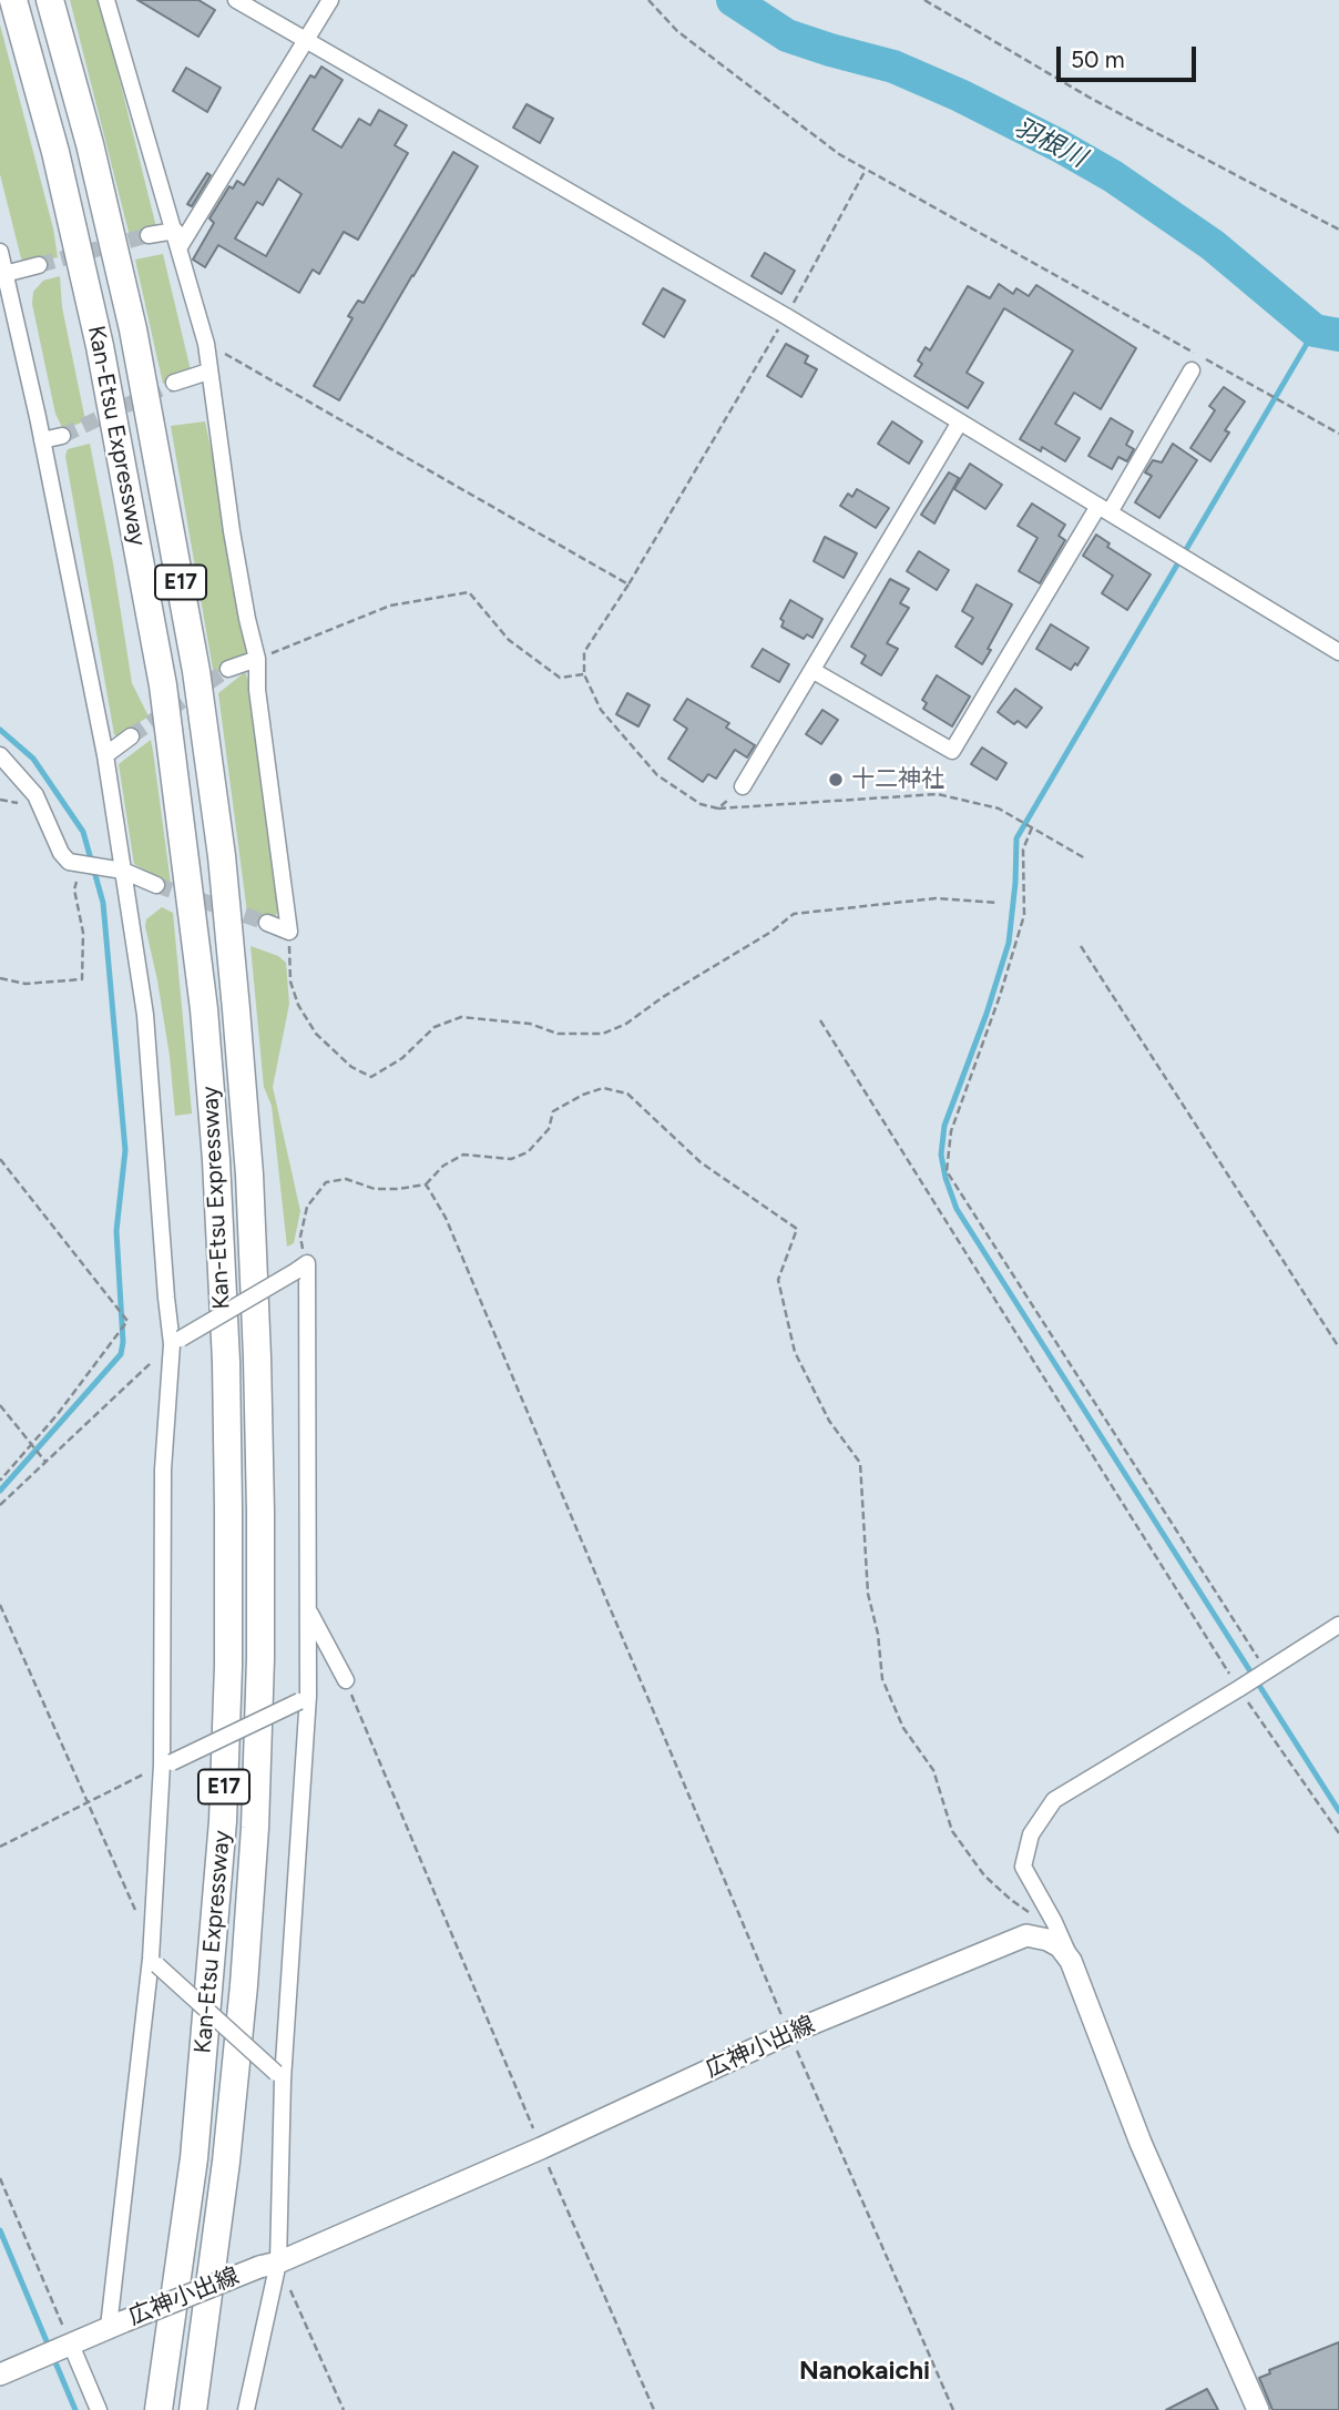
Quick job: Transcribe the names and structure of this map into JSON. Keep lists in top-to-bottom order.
{
  "streets": {
    "highway": ["Kan-Etsu Expressway", "E17"],
    "main road": ["広神小出線"]
  },
  "districts": ["Nanokaichi"],
  "water": ["羽根川"],
  "places": ["十二神社"],
  "scale_bar": "50 m"
}
